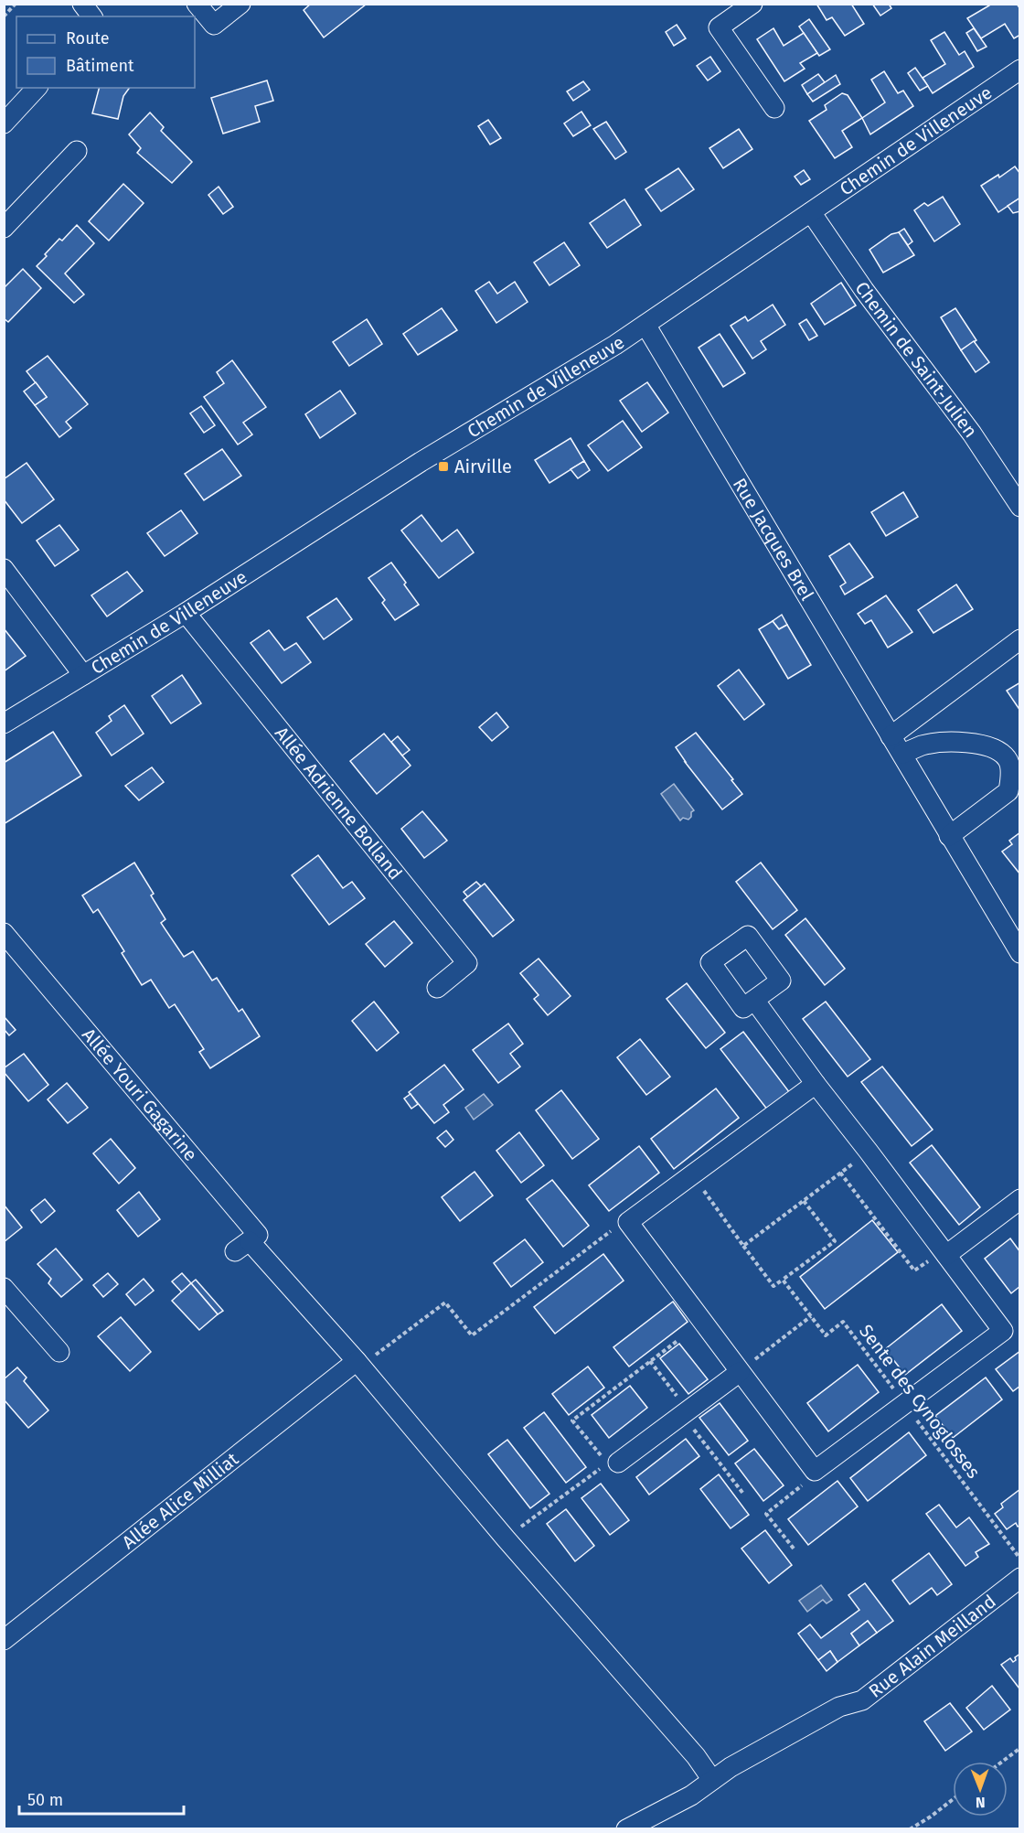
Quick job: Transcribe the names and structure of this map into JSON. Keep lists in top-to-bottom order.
{
  "streets": {
    "street": [
      "Chemin de Villeneuve",
      "Chemin de Saint-Julien",
      "Rue Jacques Brel",
      "Allée Adrienne Bolland",
      "Allée Youri Gagarine",
      "Allée Alice Milliat",
      "Rue Alain Meilland"
    ],
    "path": ["Sente des Cynoglosses"]
  },
  "crossings": [
    ["Chemin de Villeneuve", "Chemin de Saint-Julien"],
    ["Chemin de Villeneuve", "Rue Jacques Brel"],
    ["Chemin de Villeneuve", "Allée Adrienne Bolland"],
    ["Allée Youri Gagarine", "Allée Alice Milliat"]
  ],
  "places": {
    "transit": ["Airville"]
  },
  "legend": ["Route", "Bâtiment"],
  "scale_bar": "50 m",
  "north": "bottom"
}
